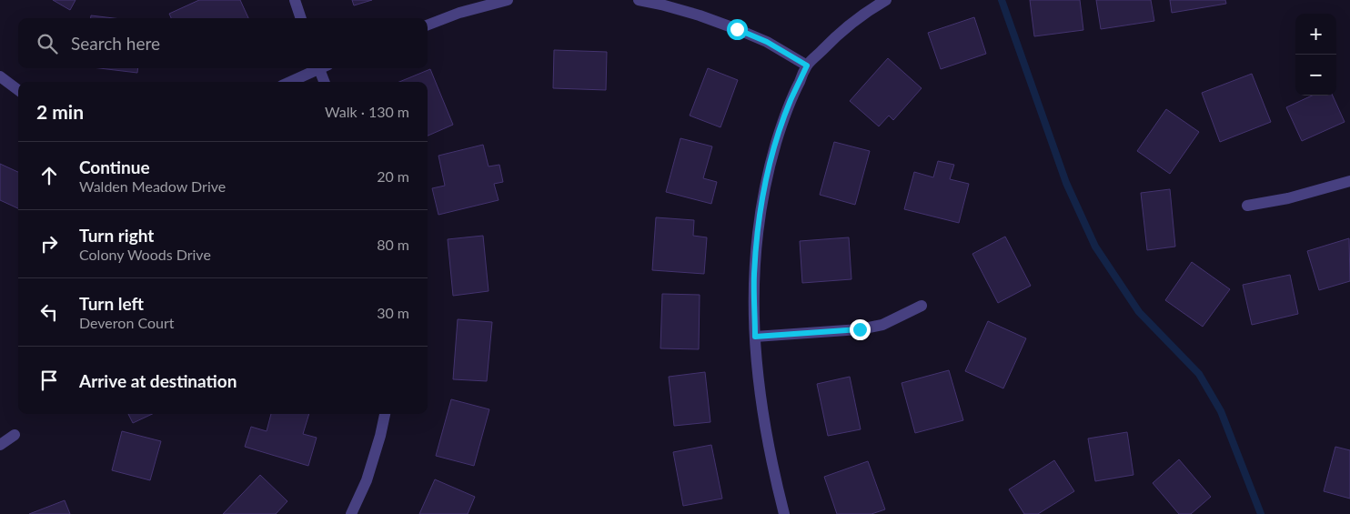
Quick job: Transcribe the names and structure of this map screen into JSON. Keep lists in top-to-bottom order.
{
  "page": {
    "map_buttons": ["+", "−"],
    "search": "Search here",
    "heading": ["2 min", "Walk · 130 m"],
    "list": [
      ["Continue", "Walden Meadow Drive", "20 m"],
      ["Turn right", "Colony Woods Drive", "80 m"],
      ["Turn left", "Deveron Court", "30 m"],
      "Arrive at destination"
    ]
  }
}
